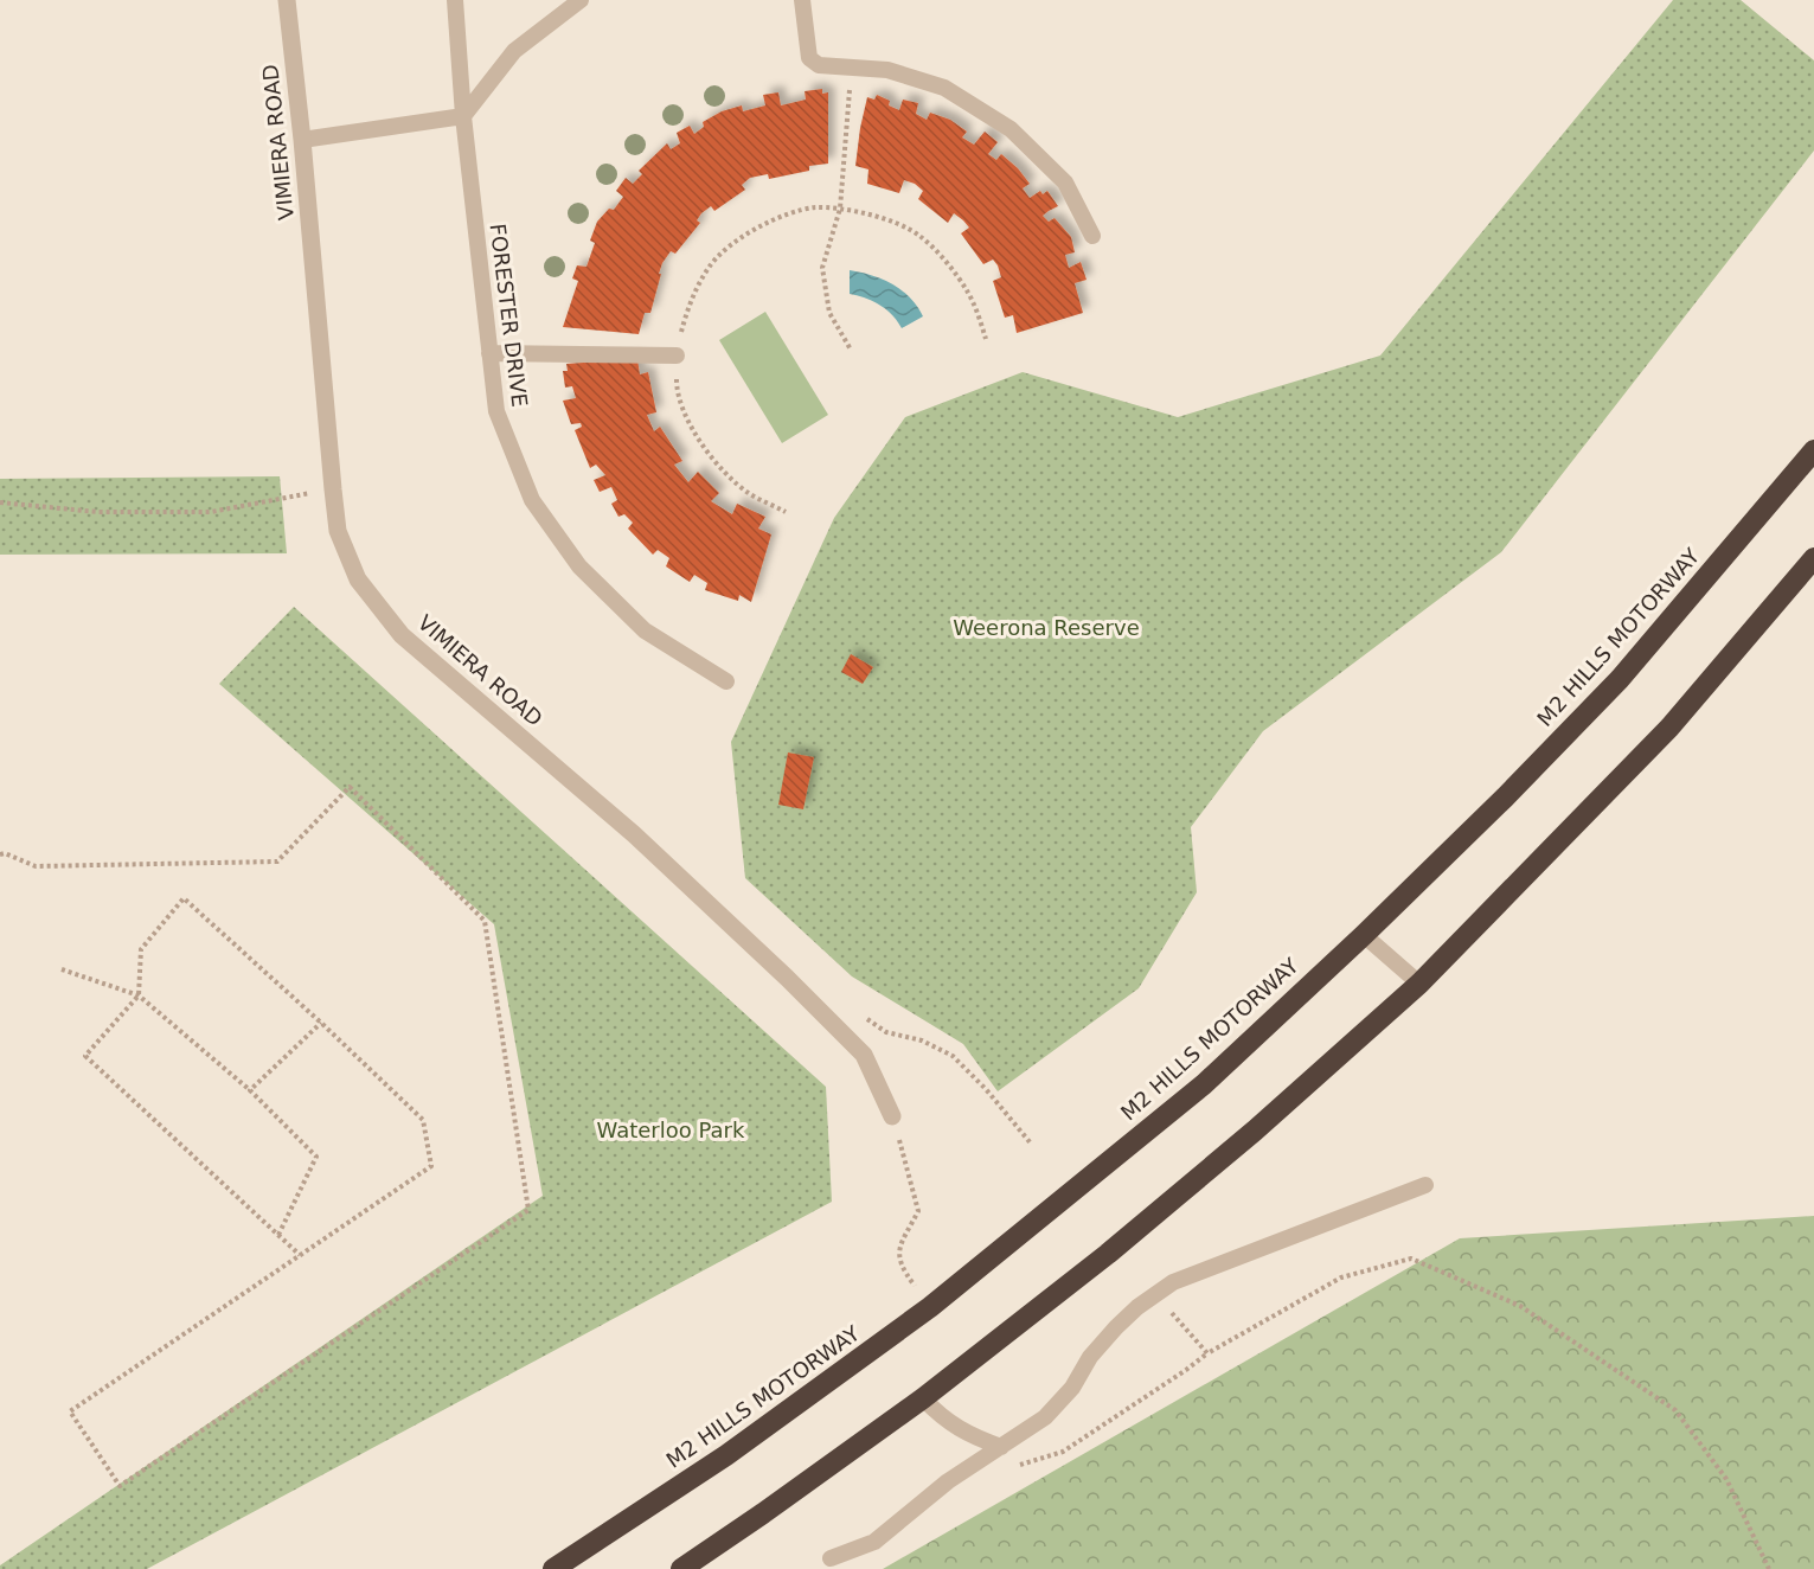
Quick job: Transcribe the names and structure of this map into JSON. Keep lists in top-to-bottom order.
{
  "streets": {
    "highway": ["M2 HILLS MOTORWAY"],
    "street": ["VIMIERA ROAD"],
    "lane": ["FORESTER DRIVE"]
  },
  "parks": ["Weerona Reserve", "Waterloo Park"]
}
